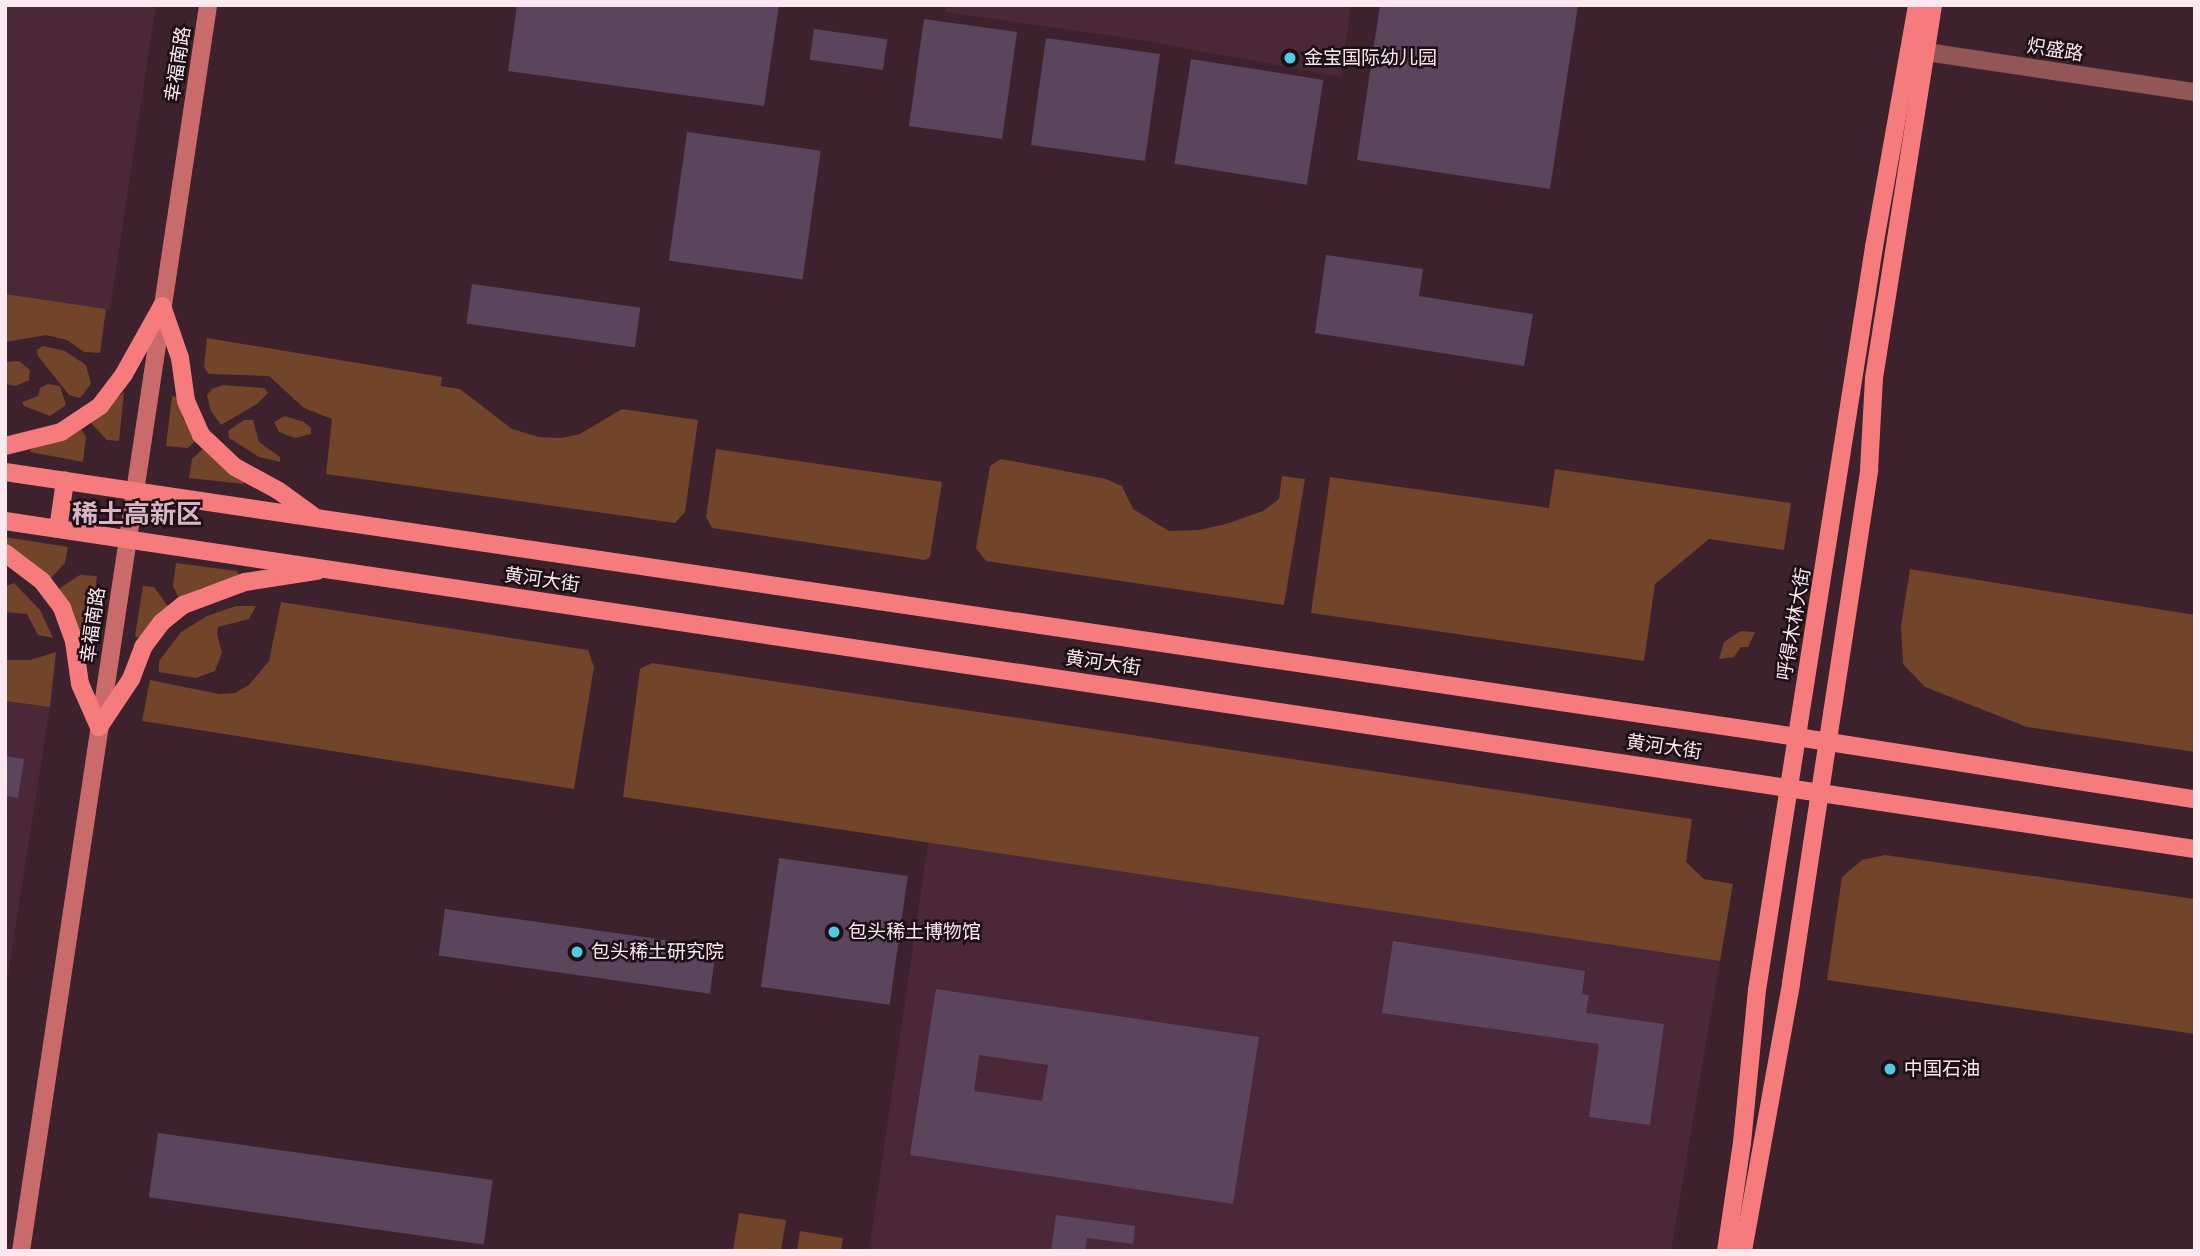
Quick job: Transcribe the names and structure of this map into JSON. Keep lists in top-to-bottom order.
{
  "streets": {
    "main road": ["幸福南路", "黄河大街", "呼得木林大街"],
    "street": ["炽盛路"]
  },
  "crossings": [
    ["炽盛路", "呼得木林大街"],
    ["幸福南路", "黄河大街"],
    ["黄河大街", "呼得木林大街"]
  ],
  "districts": ["稀土高新区"],
  "places": [
    "金宝国际幼儿园",
    "包头稀土博物馆",
    "包头稀土研究院",
    "中国石油"
  ]
}
